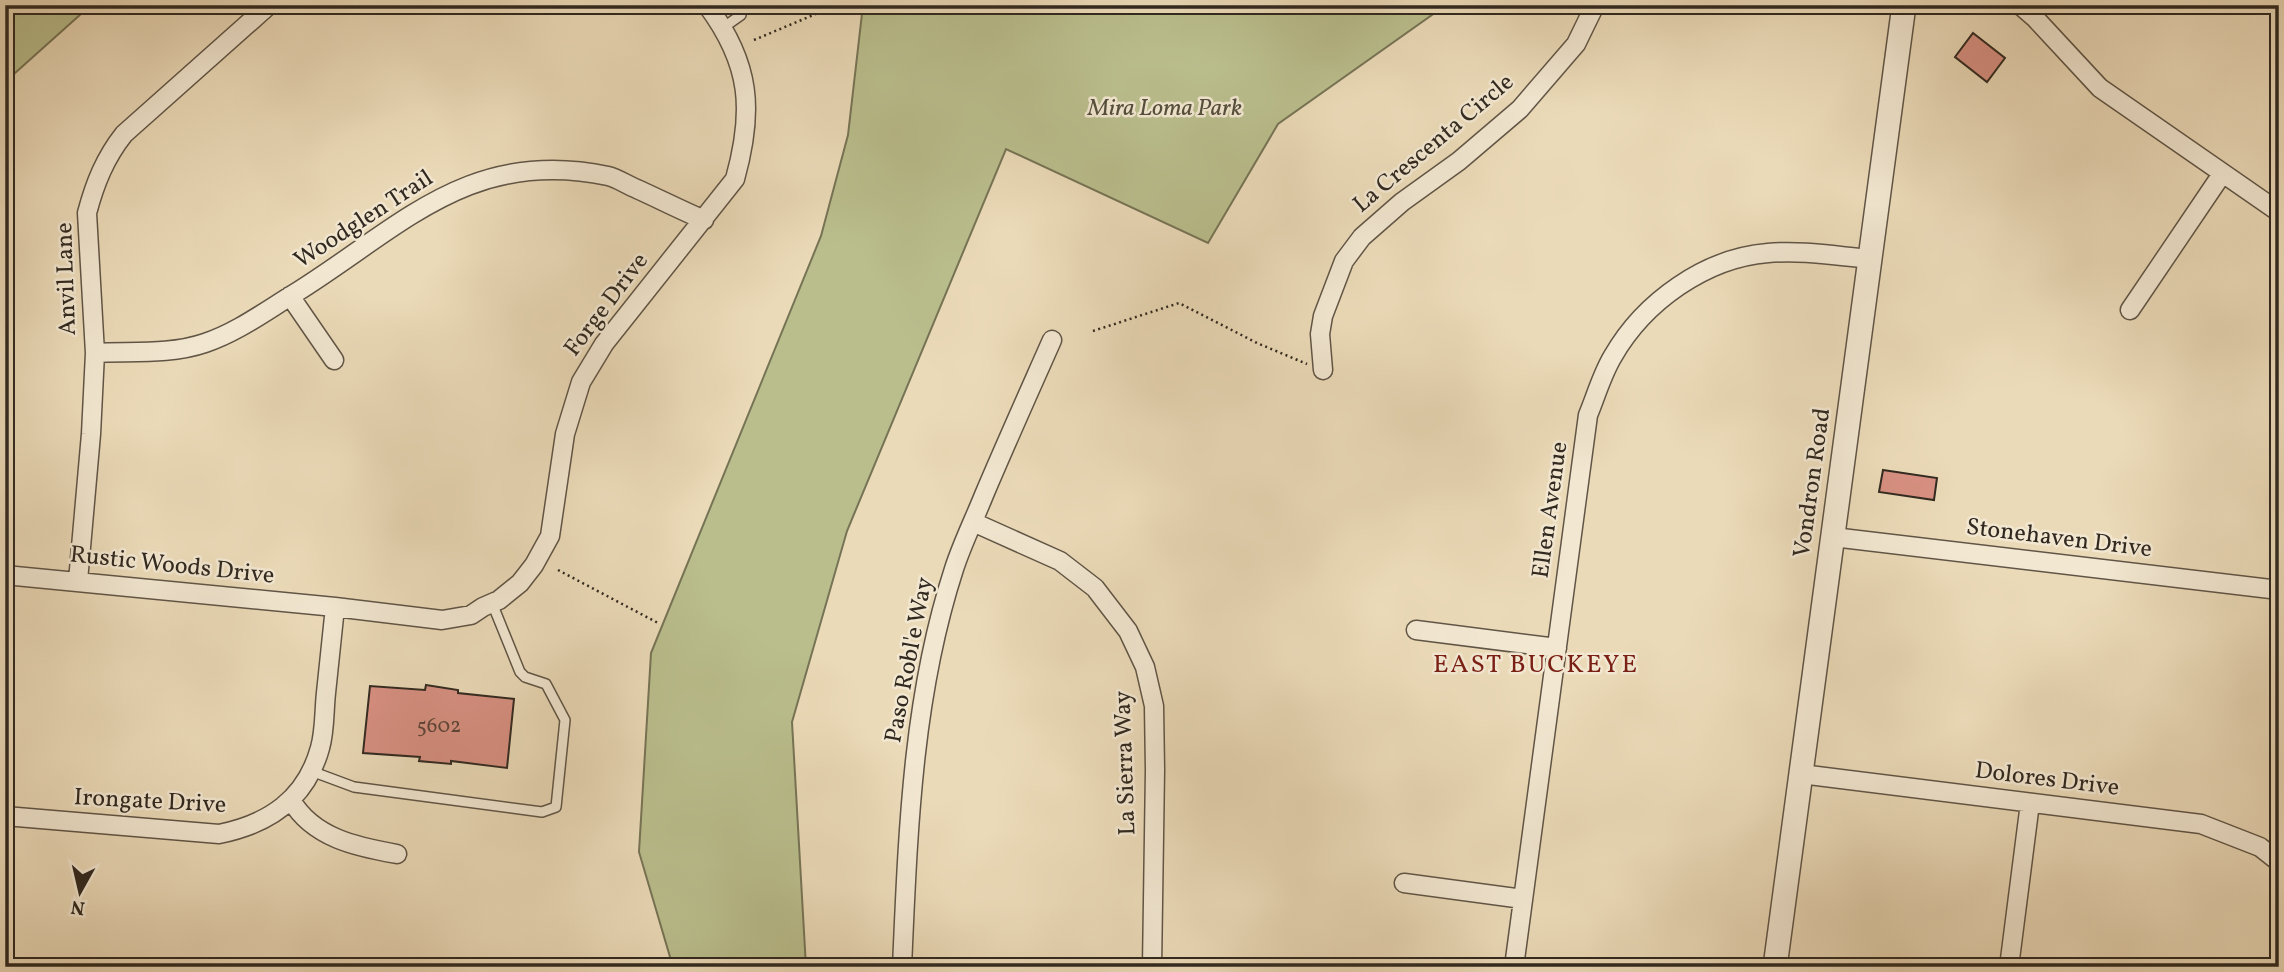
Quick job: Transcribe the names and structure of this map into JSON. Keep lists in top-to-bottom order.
{
  "streets": {
    "street": [
      "La Crescenta Circle",
      "Woodglen Trail",
      "Anvil Lane",
      "Forge Drive",
      "Vondron Road",
      "Ellen Avenue",
      "Stonehaven Drive",
      "Rustic Woods Drive",
      "Paso Robl'e Way",
      "La Sierra Way",
      "Dolores Drive",
      "Irongate Drive"
    ]
  },
  "crossings": [
    ["Woodglen Trail", "Anvil Lane"],
    ["Woodglen Trail", "Forge Drive"],
    ["Anvil Lane", "Rustic Woods Drive"],
    ["Forge Drive", "Rustic Woods Drive"],
    ["Forge Drive", "Irongate Drive"],
    ["Vondron Road", "Ellen Avenue"],
    ["Vondron Road", "Stonehaven Drive"],
    ["Vondron Road", "Dolores Drive"],
    ["Rustic Woods Drive", "Irongate Drive"],
    ["Paso Robl'e Way", "La Sierra Way"]
  ],
  "districts": ["EAST BUCKEYE"],
  "parks": ["Mira Loma Park"],
  "house_numbers": ["5602"],
  "north": "bottom"
}
